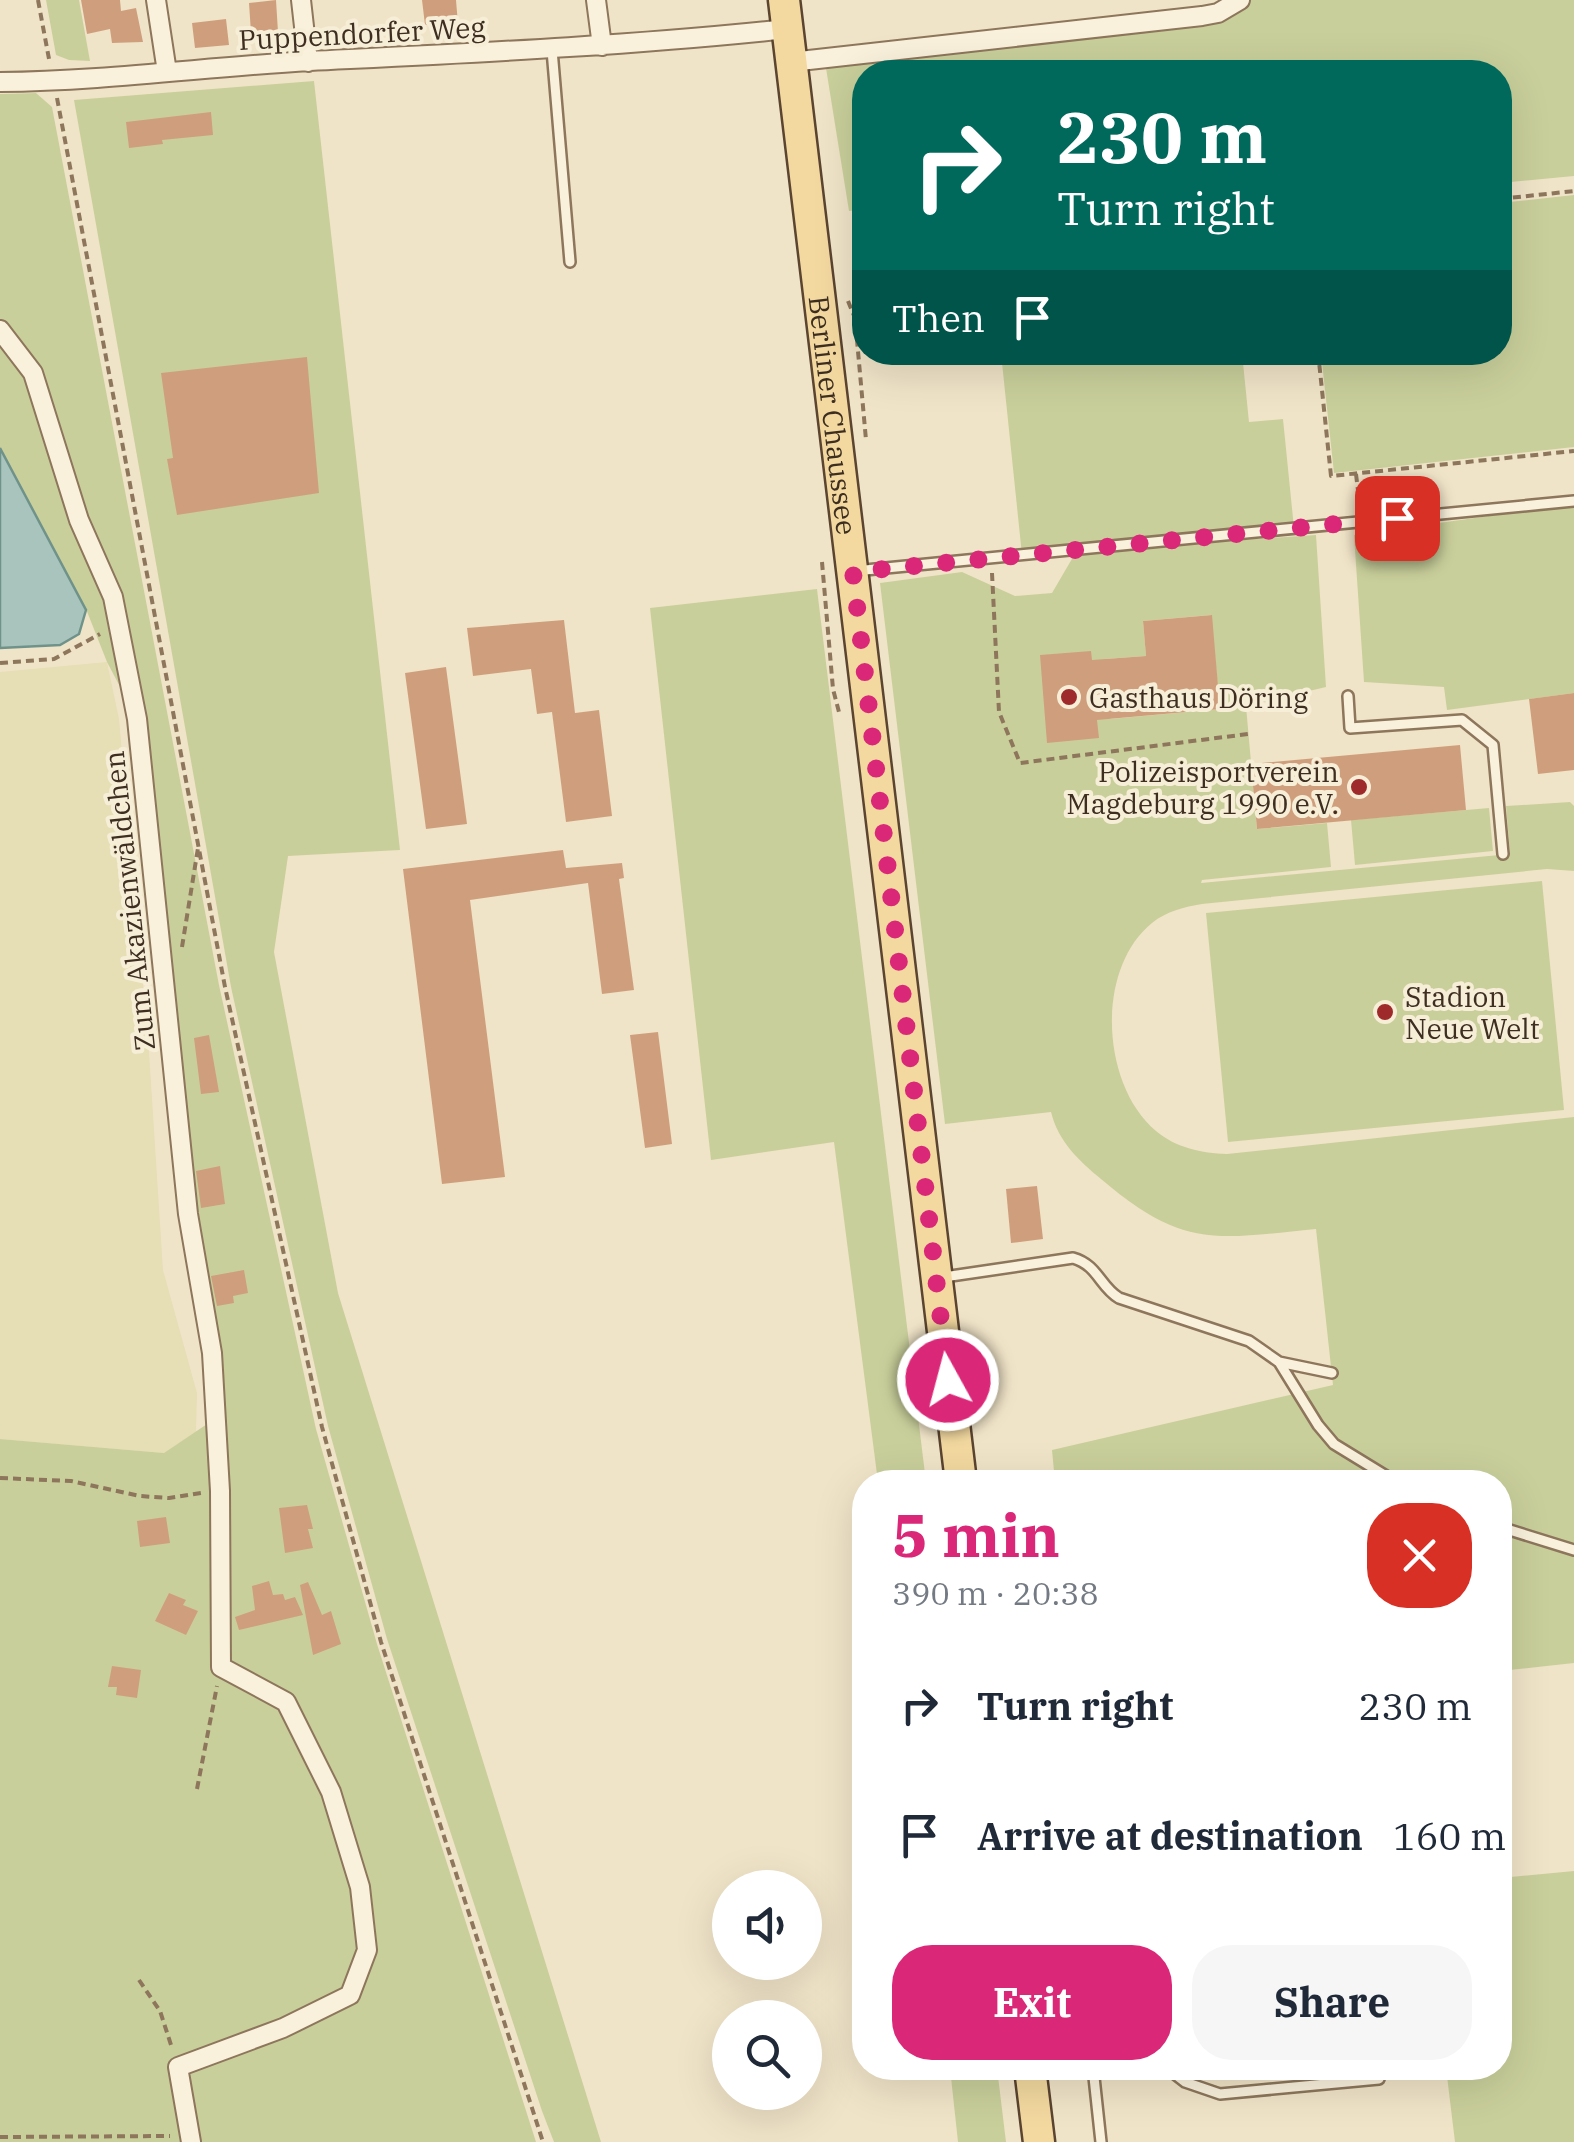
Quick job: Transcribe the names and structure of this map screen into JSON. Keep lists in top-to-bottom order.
{
  "streets": {
    "main road": ["Berliner Chaussee"],
    "street": ["Puppendorfer Weg", "Zum Akazienwäldchen"]
  },
  "crossings": [
    ["Puppendorfer Weg", "Berliner Chaussee"]
  ],
  "places": ["Gasthaus Döring", "Polizeisportverein Magdeburg 1990 e.V.", "Stadion Neue Welt"],
  "page": {
    "turn": ["230 m", "Turn right"],
    "then": "Then",
    "heading": ["5 min", "390 m · 20:38"],
    "list": [
      {
        "name": "Turn right",
        "value": "230 m"
      },
      {
        "name": "Arrive at destination",
        "value": "160 m"
      }
    ],
    "buttons": ["Exit", "Share"]
  }
}
